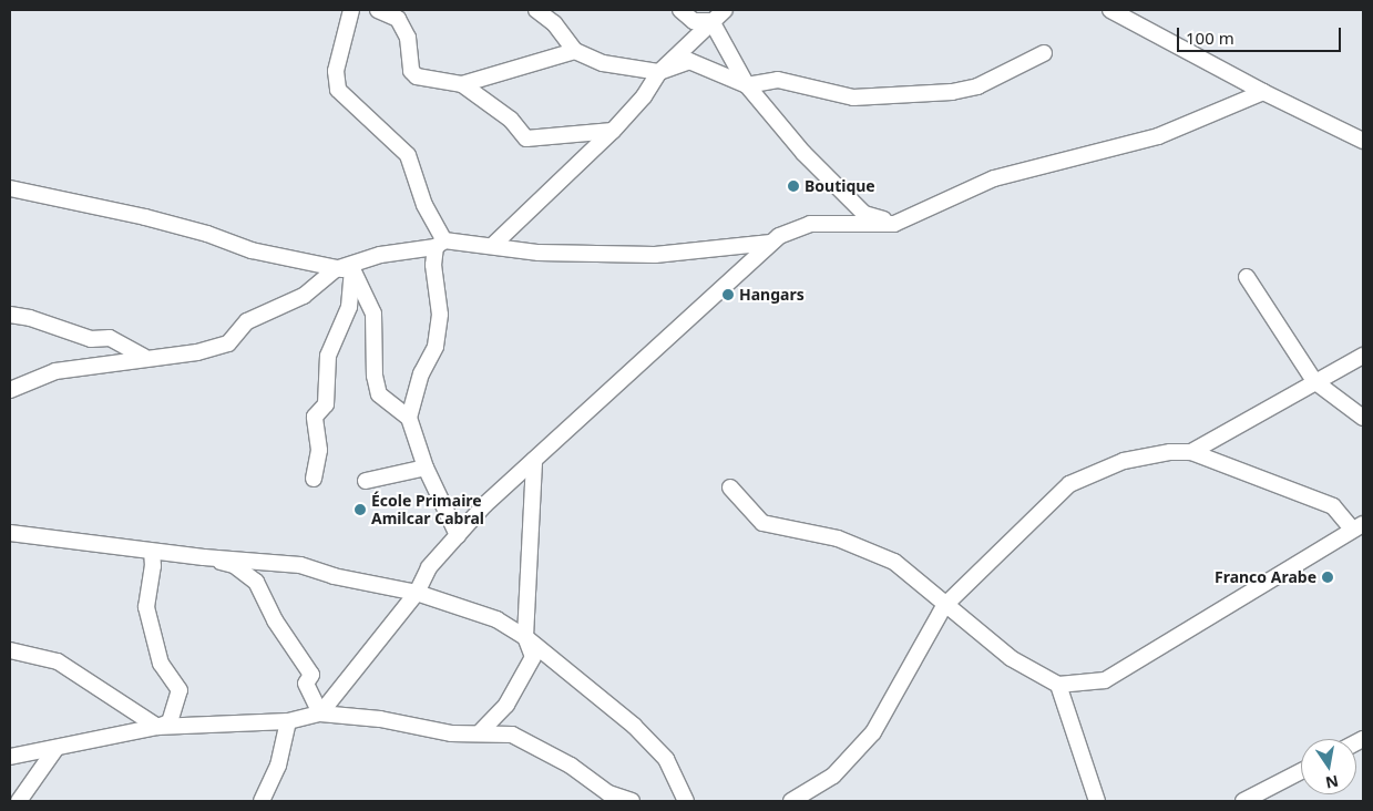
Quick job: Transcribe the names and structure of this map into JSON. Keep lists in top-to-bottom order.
{
  "places": [
    "Boutique",
    "Hangars",
    "École Primaire Amilcar Cabral",
    "Franco Arabe"
  ],
  "scale_bar": "100 m",
  "north": "bottom"
}
